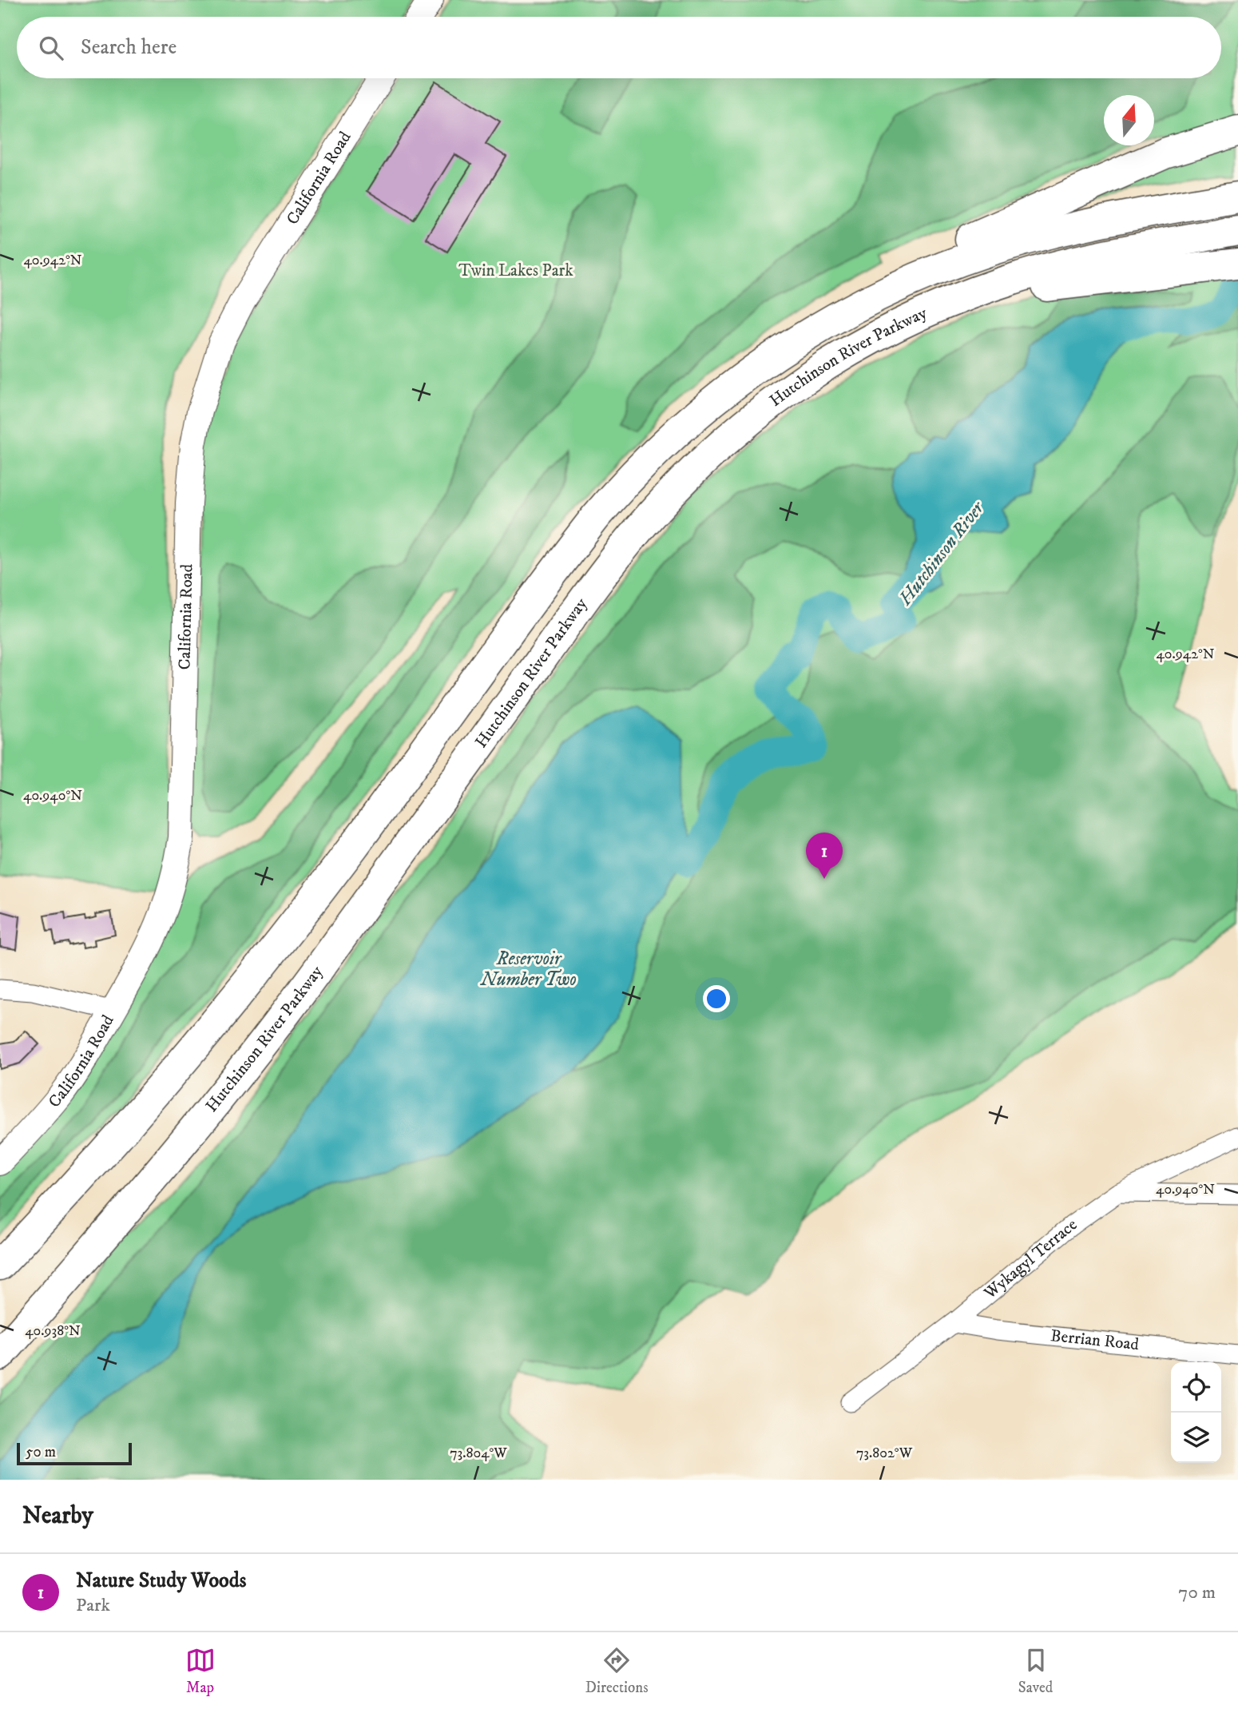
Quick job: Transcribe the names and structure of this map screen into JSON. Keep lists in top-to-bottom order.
{
  "streets": {
    "highway": ["Hutchinson River Parkway"],
    "main road": ["California Road"],
    "street": ["Wykagyl Terrace", "Berrian Road"]
  },
  "crossings": [
    ["Wykagyl Terrace", "Berrian Road"]
  ],
  "water": ["Hutchinson River", "Reservoir Number Two"],
  "parks": ["Twin Lakes Park"],
  "scale_bar": "50 m",
  "north": "top",
  "page": {
    "search": "Search here",
    "pins": "1",
    "scale": "50 m",
    "heading": "Nearby",
    "list": [
      {
        "mark": "1",
        "name": "Nature Study Woods",
        "note": "Park",
        "value": "70 m"
      }
    ],
    "nav": ["Map", "Directions", "Saved"]
  },
  "coordinates": [
    "40.942°N",
    "40.940°N",
    "40.938°N",
    "73.804°W",
    "73.802°W"
  ]
}
